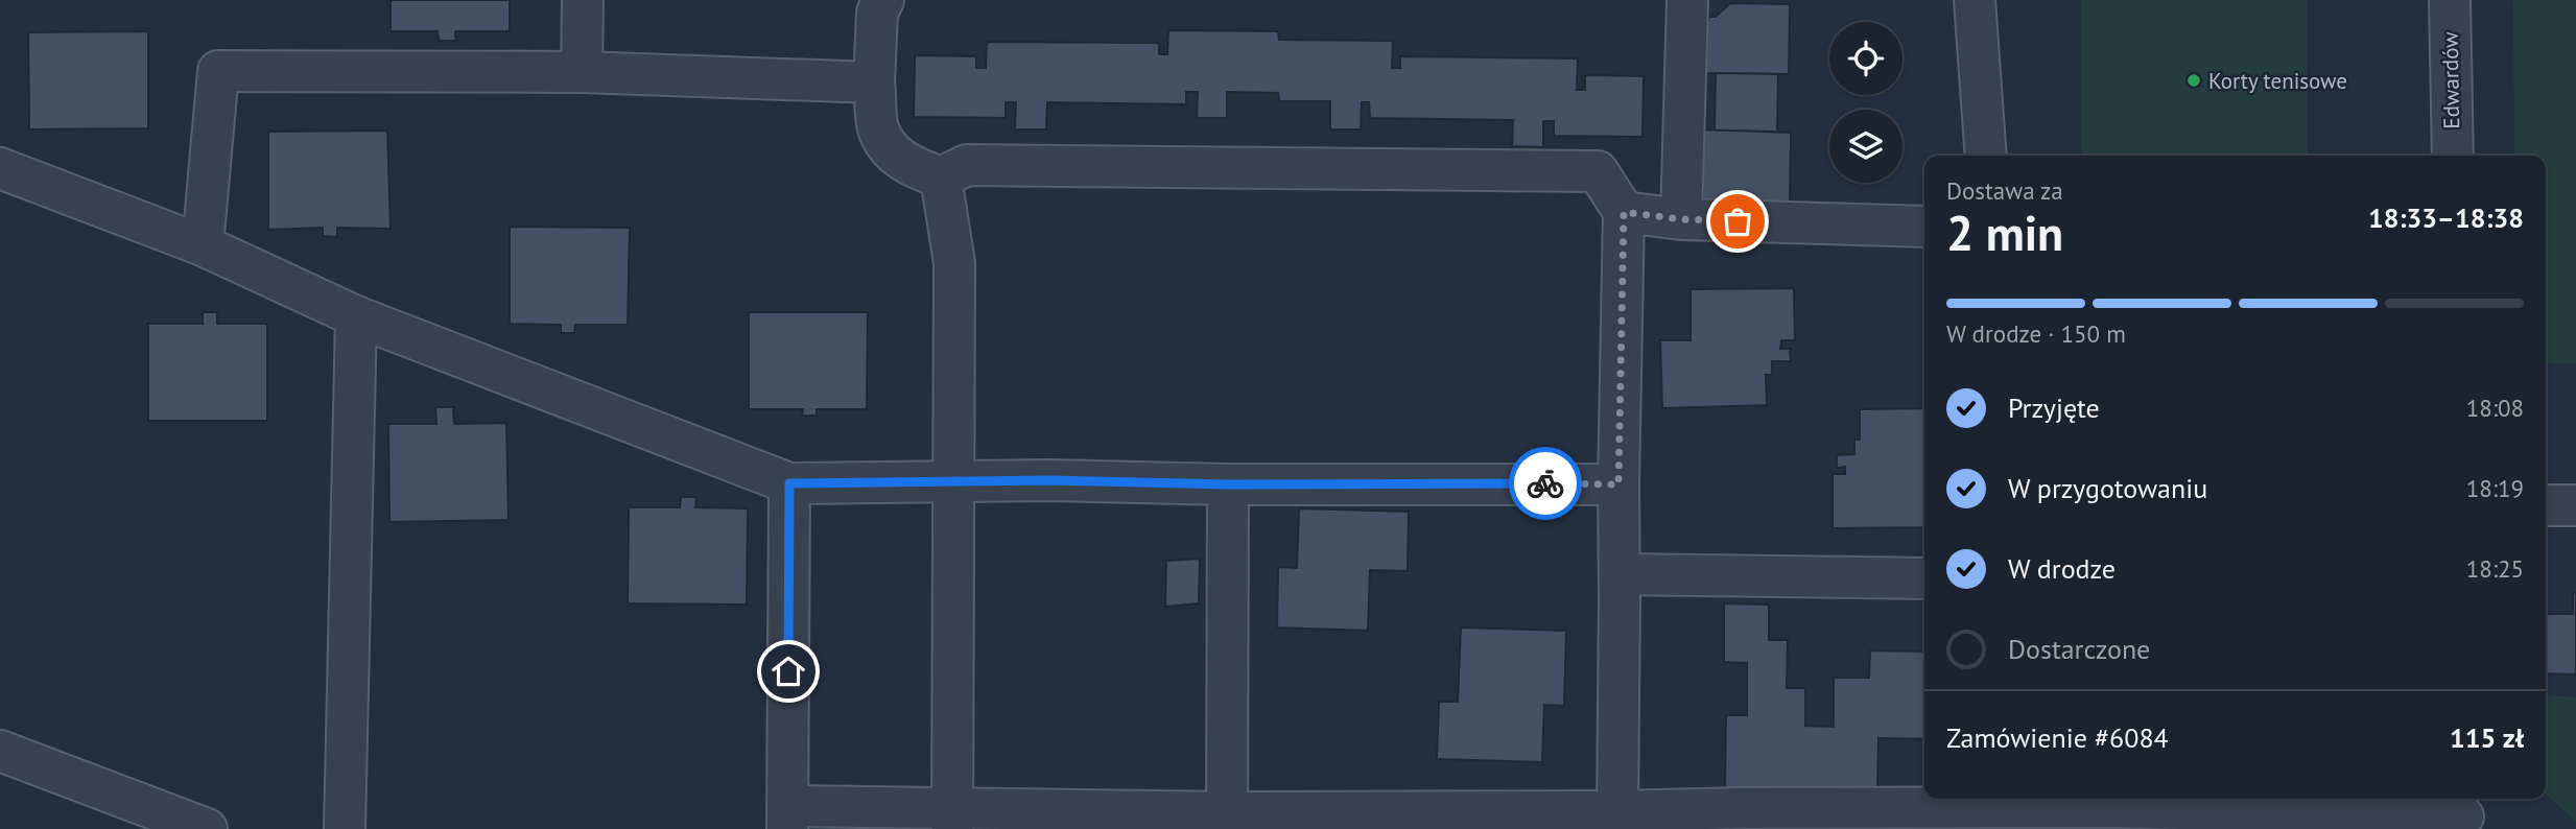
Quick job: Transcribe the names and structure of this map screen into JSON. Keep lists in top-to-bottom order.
{
  "streets": {
    "street": ["Edwardów"]
  },
  "places": ["Korty tenisowe"],
  "page": {
    "heading": ["2 min", "Dostawa za", "18:33–18:38"],
    "panel": ["Zamówienie #6084", "115 zł"],
    "bar": "W drodze · 150 m",
    "list": [
      ["Przyjęte", "18:08"],
      ["W przygotowaniu", "18:19"],
      ["W drodze", "18:25"],
      "Dostarczone"
    ]
  }
}
